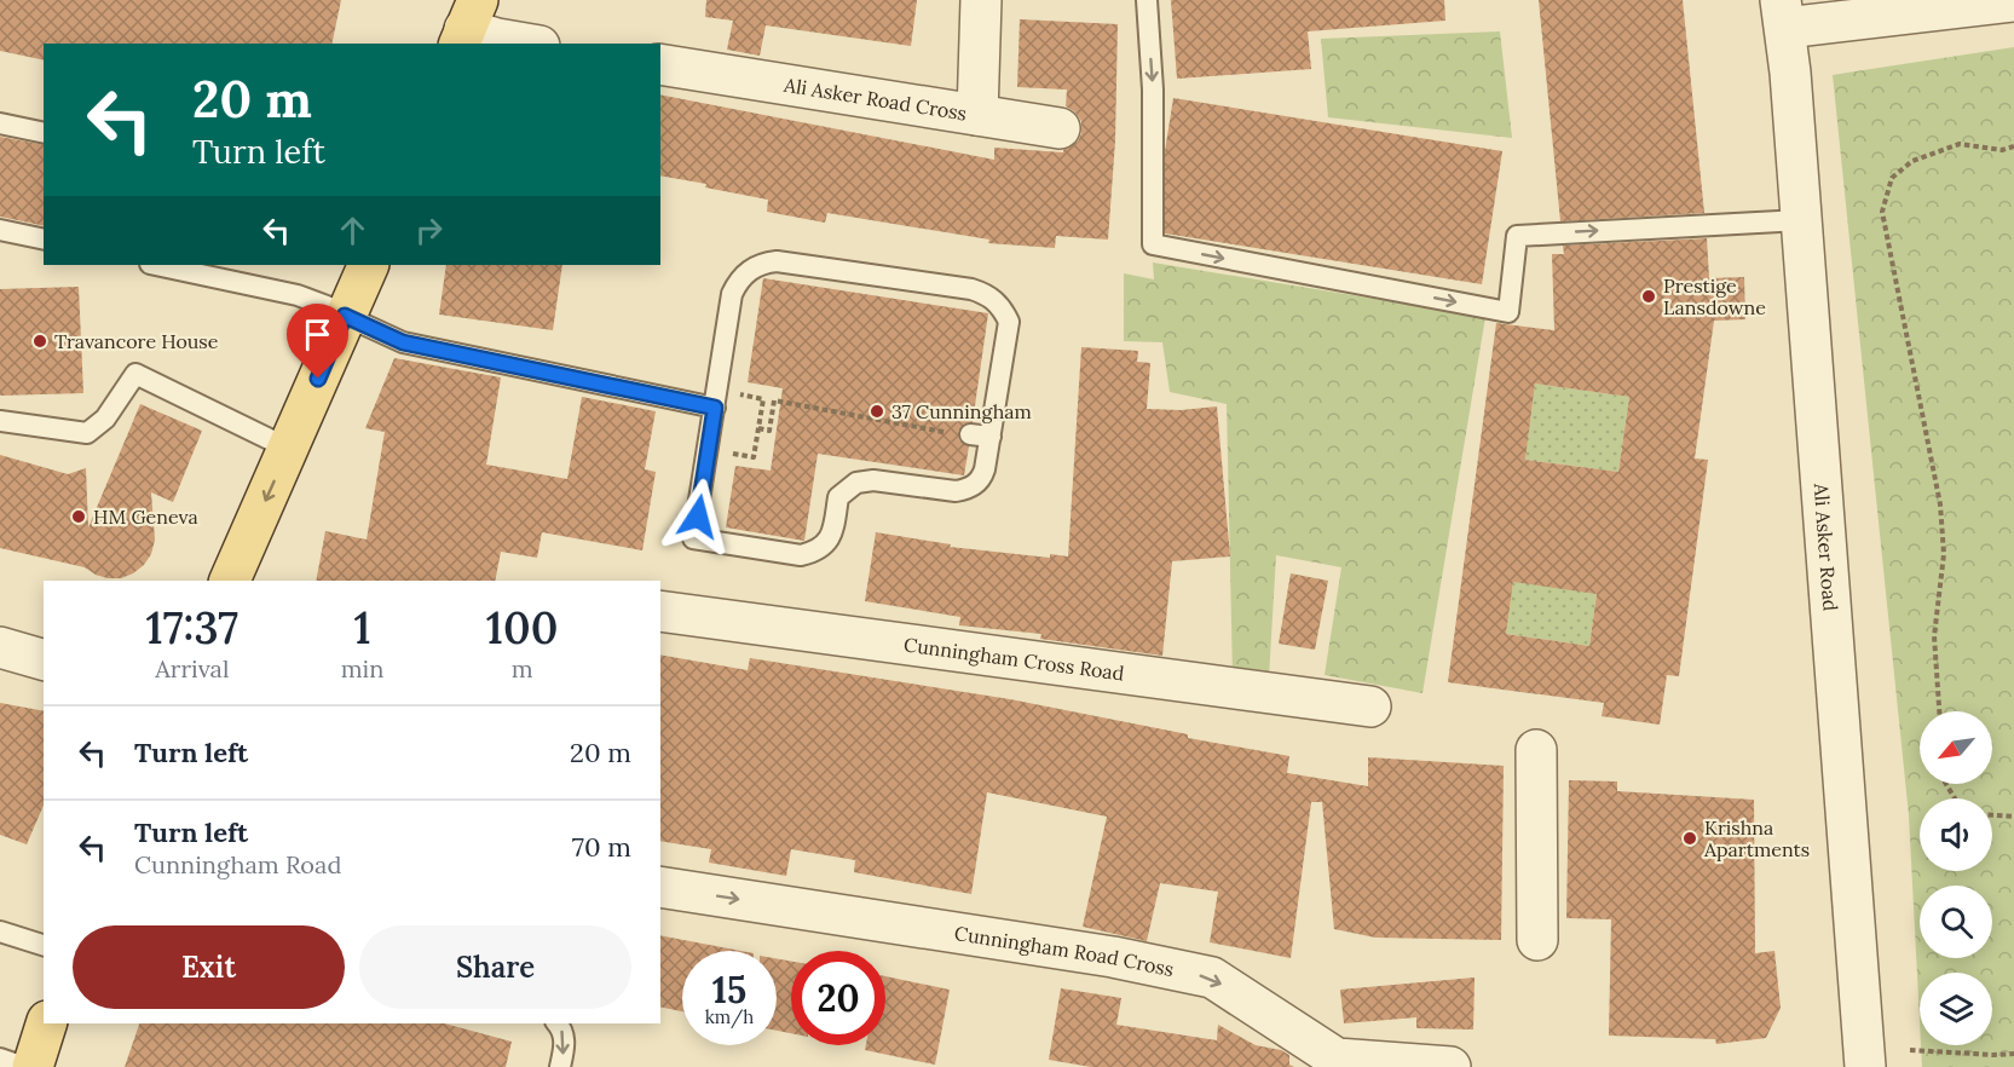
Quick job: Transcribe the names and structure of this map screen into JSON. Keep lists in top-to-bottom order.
{
  "streets": {
    "street": [
      "Ali Asker Road Cross",
      "Ali Asker Road",
      "Cunningham Cross Road",
      "Cunningham Road Cross"
    ]
  },
  "one_way": ["Cunningham Road Cross"],
  "places": [
    "Prestige Lansdowne",
    "Travancore House",
    "37 Cunningham",
    "HM Geneva",
    "Krishna Apartments"
  ],
  "north": "bottom left",
  "page": {
    "turn": ["20 m", "Turn left"],
    "eta": [
      "17:37",
      "Arrival",
      "1",
      "min",
      "100",
      "m"
    ],
    "list": [
      {
        "name": "Turn left",
        "value": "20 m"
      },
      {
        "name": "Turn left",
        "note": "Cunningham Road",
        "value": "70 m"
      }
    ],
    "buttons": ["Exit", "Share"],
    "speed": "15 km/h",
    "limit": "20"
  }
}
